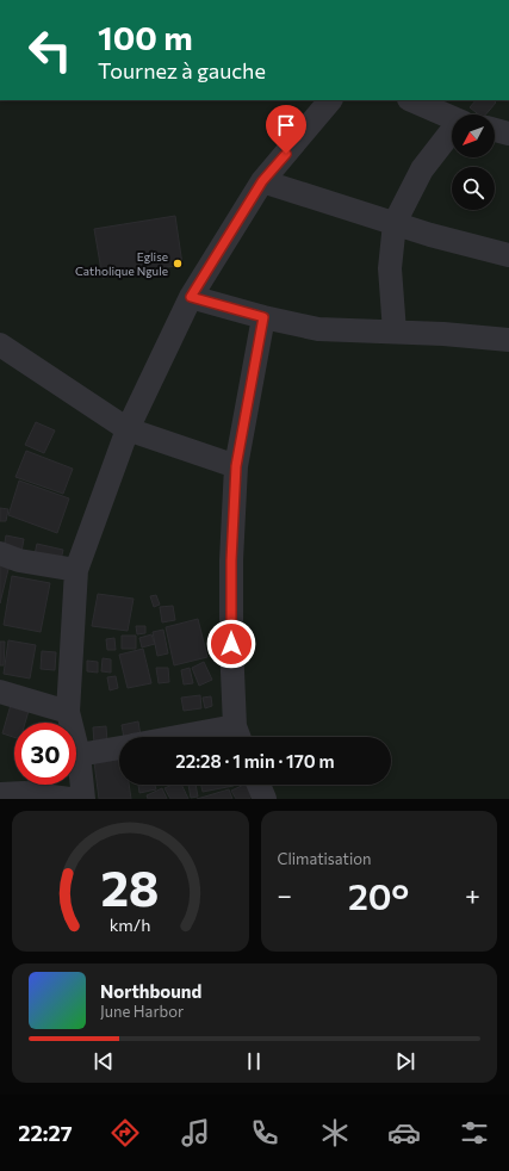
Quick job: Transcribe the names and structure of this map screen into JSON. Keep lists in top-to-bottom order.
{
  "places": ["Eglise Catholique Ngule"],
  "north": "bottom left",
  "page": {
    "turn": ["100 m", "Tournez à gauche"],
    "limit": "30",
    "trip": "22:28 · 1 min · 170 m",
    "tile": "Climatisation",
    "heat": ["−", "20°", "+"],
    "song": ["Northbound", "June Harbor"],
    "tabs": "22:27",
    "gauge": ["28", "km/h"]
  }
}
